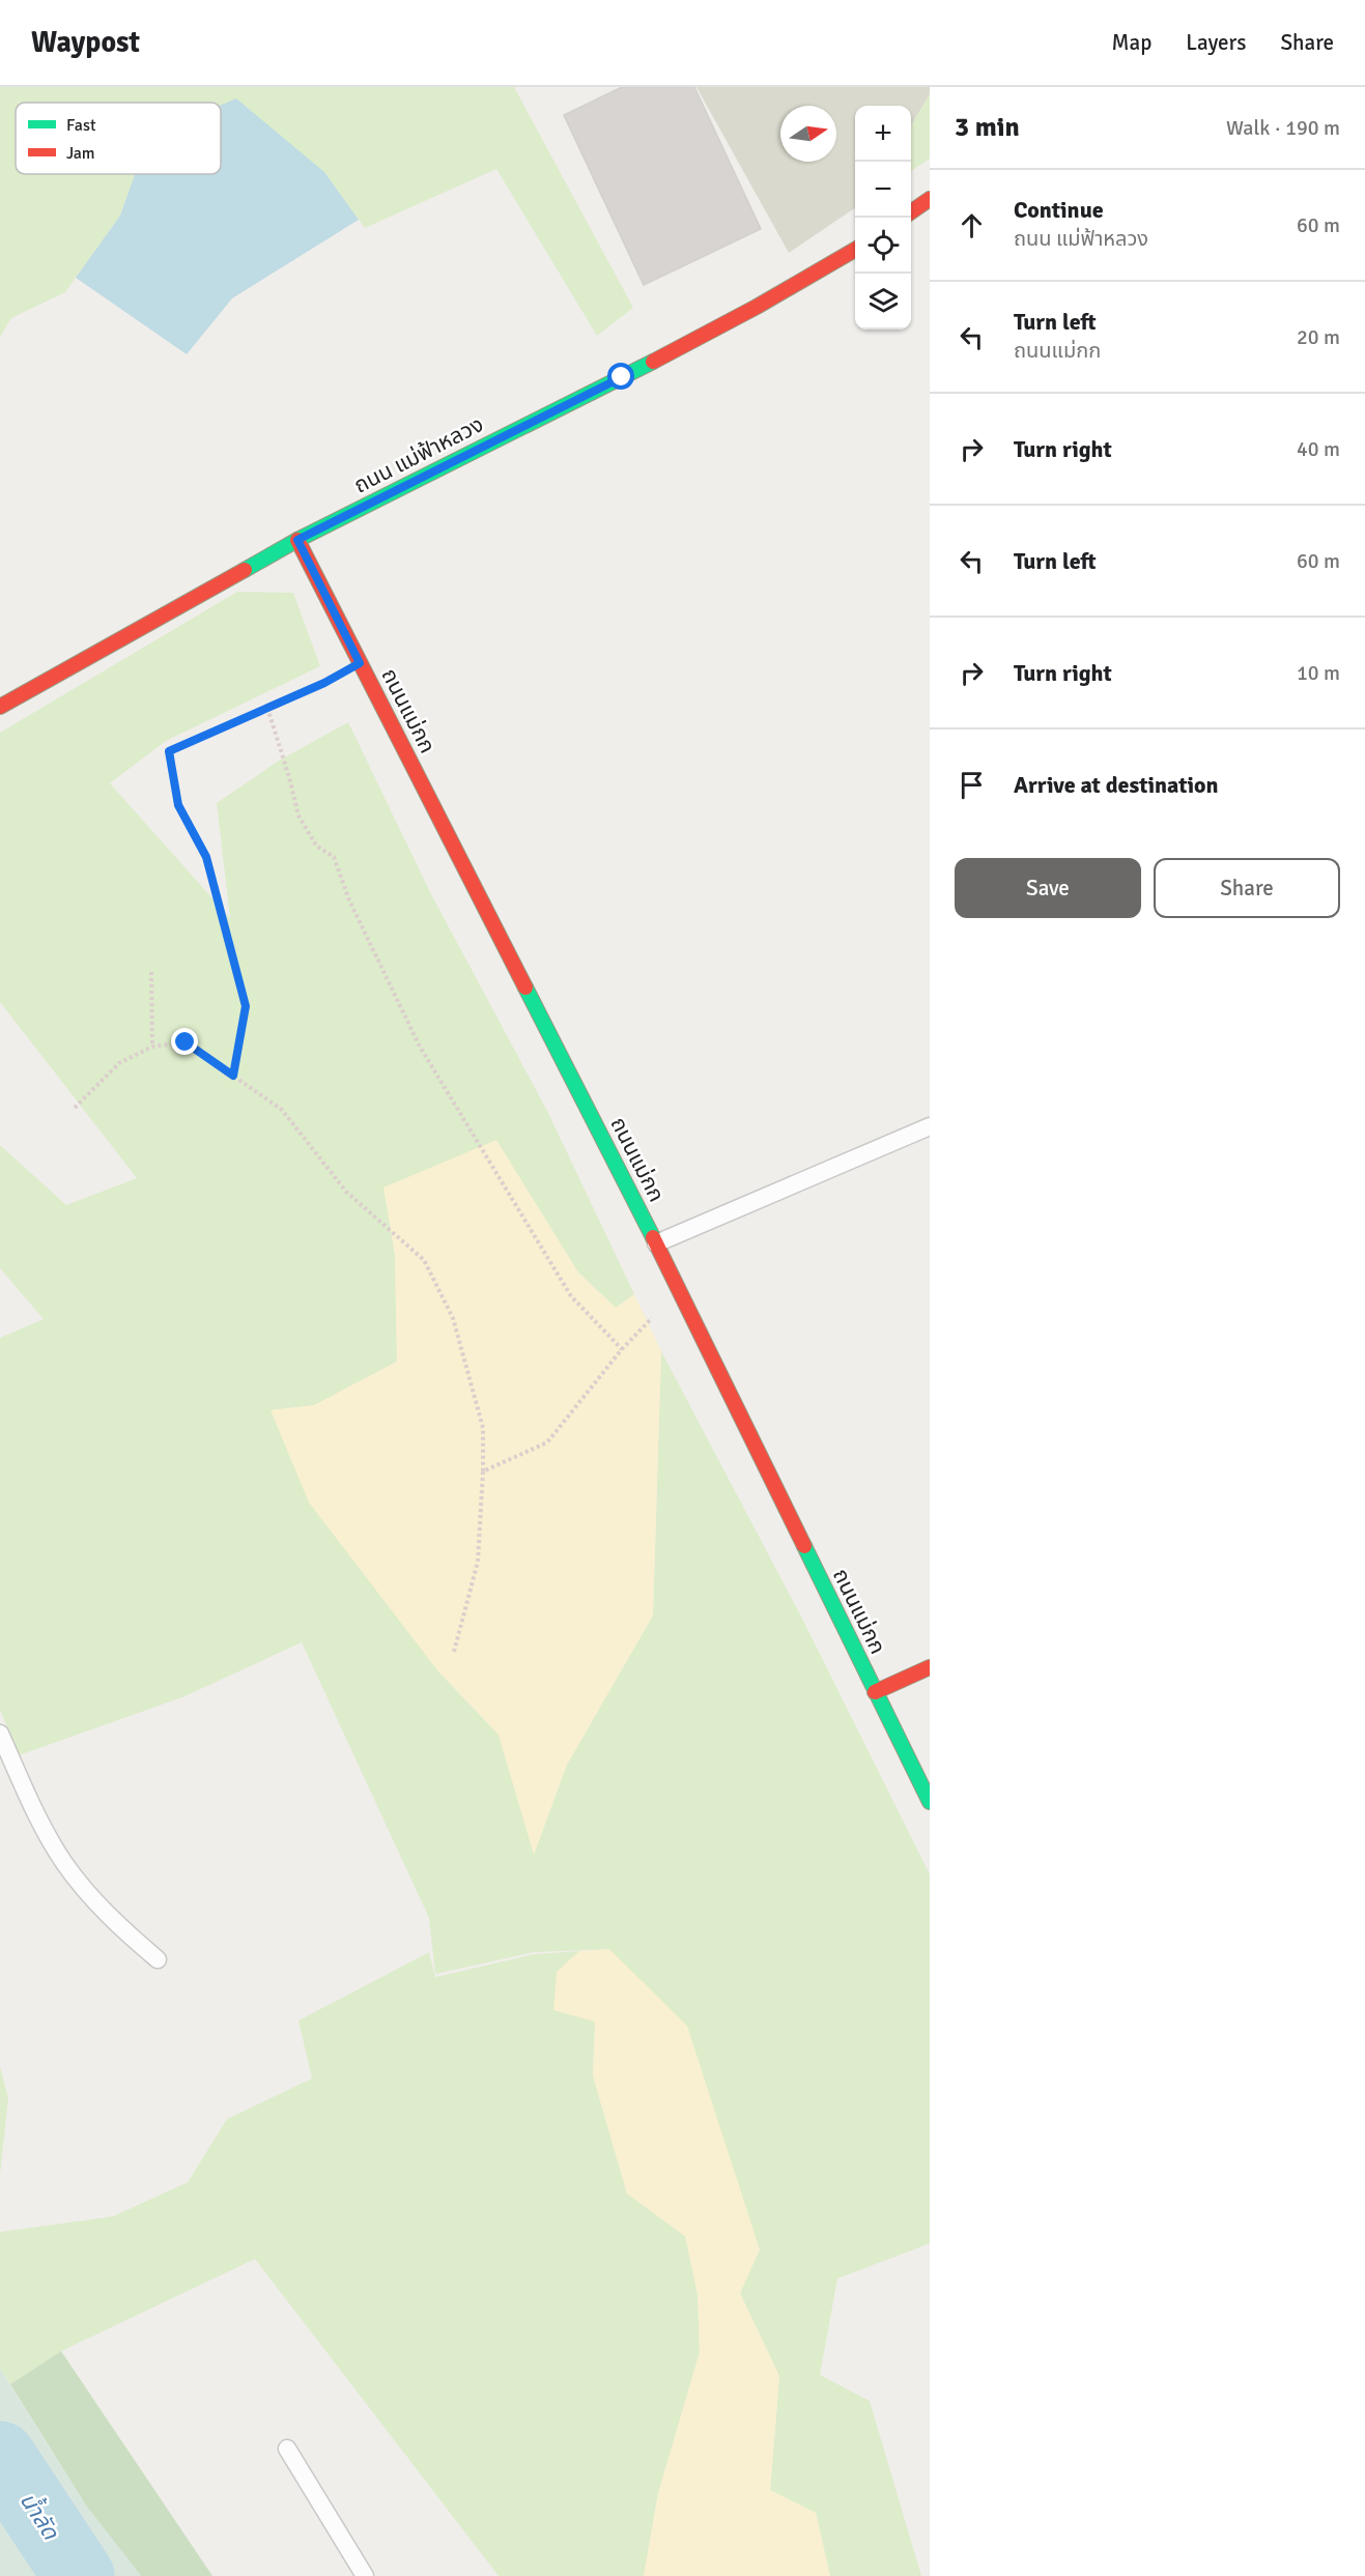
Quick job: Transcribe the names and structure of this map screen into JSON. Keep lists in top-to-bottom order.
{
  "streets": {
    "street": ["ถนน แม่ฟ้าหลวง", "ถนนแม่กก"]
  },
  "crossings": [
    ["ถนน แม่ฟ้าหลวง", "ถนนแม่กก"]
  ],
  "water": ["น้ำลัด"],
  "legend": ["Fast", "Jam"],
  "north": "right",
  "page": {
    "header": "Waypost",
    "nav": ["Map", "Layers", "Share"],
    "heading": ["3 min", "Walk · 190 m"],
    "map_buttons": ["+", "−"],
    "list": [
      ["Continue", "ถนน แม่ฟ้าหลวง", "60 m"],
      ["Turn left", "ถนนแม่กก", "20 m"],
      ["Turn right", "40 m"],
      ["Turn left", "60 m"],
      ["Turn right", "10 m"],
      "Arrive at destination"
    ],
    "buttons": ["Save", "Share"]
  }
}
